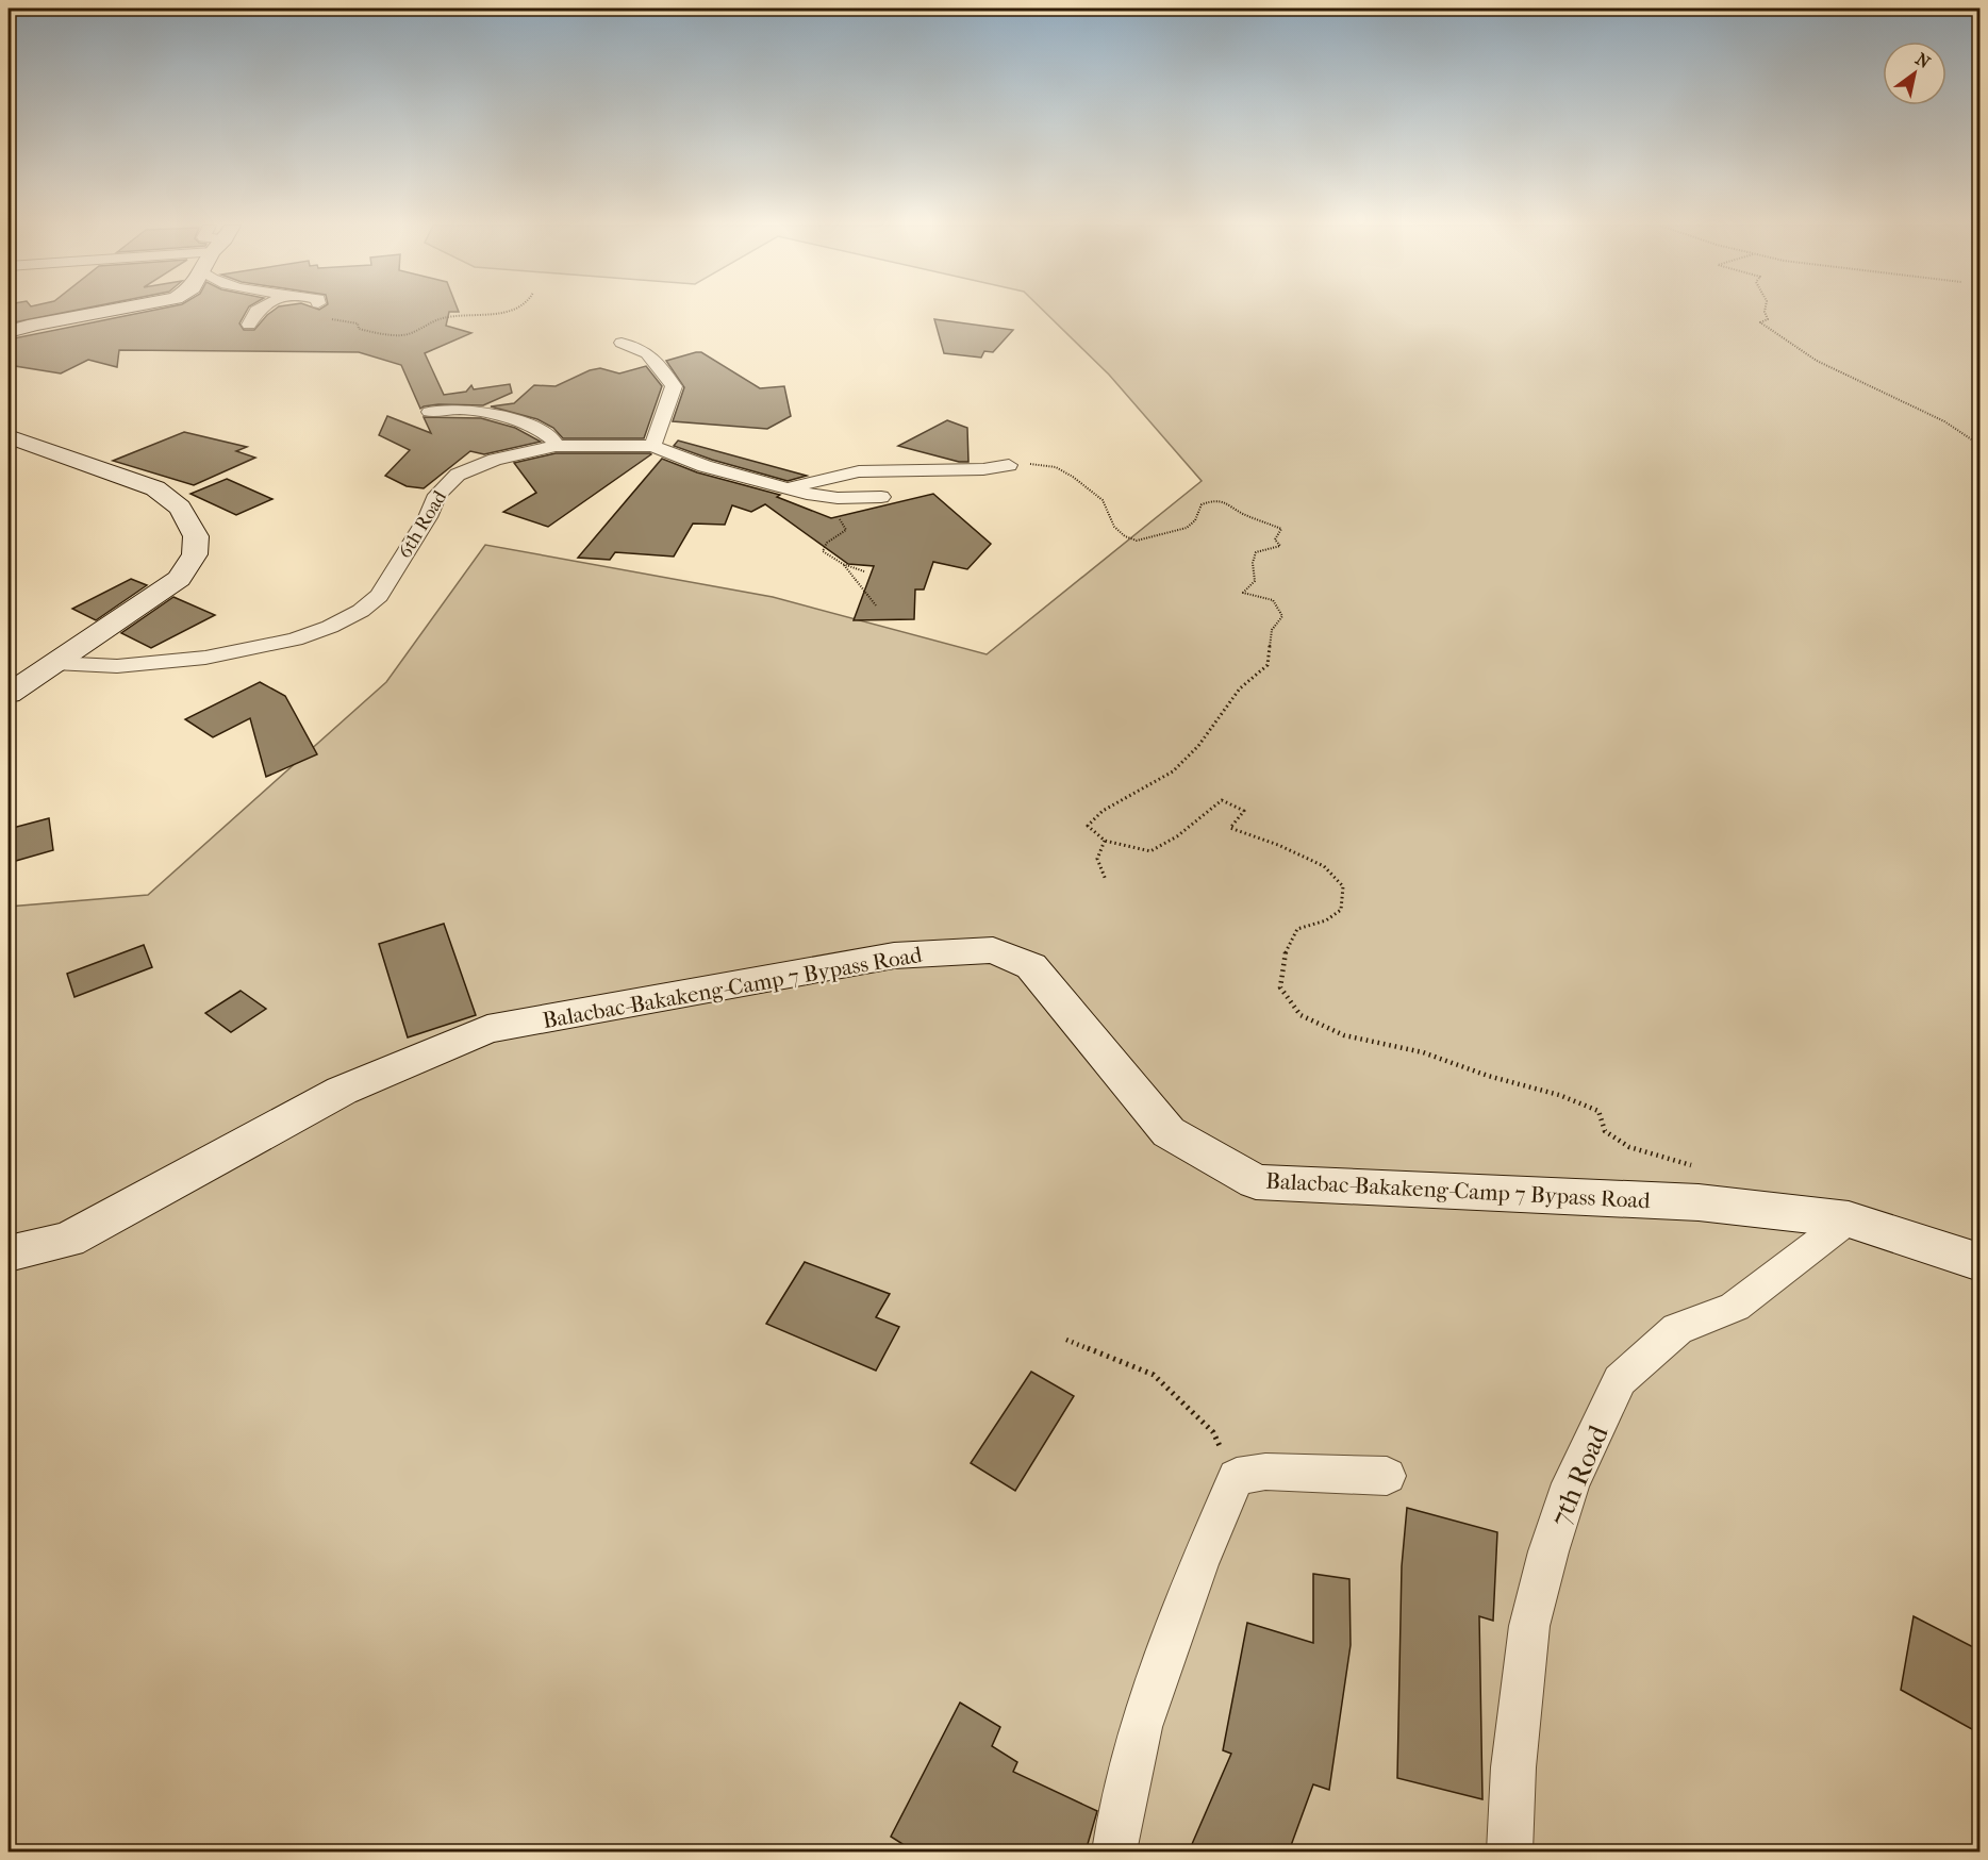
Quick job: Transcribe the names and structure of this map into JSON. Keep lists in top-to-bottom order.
{
  "streets": {
    "main road": ["Balacbac-Bakakeng-Camp 7 Bypass Road"],
    "street": ["6th Road", "7th Road"]
  },
  "crossings": [
    ["Balacbac-Bakakeng-Camp 7 Bypass Road", "7th Road"]
  ],
  "north": "top right"
}
